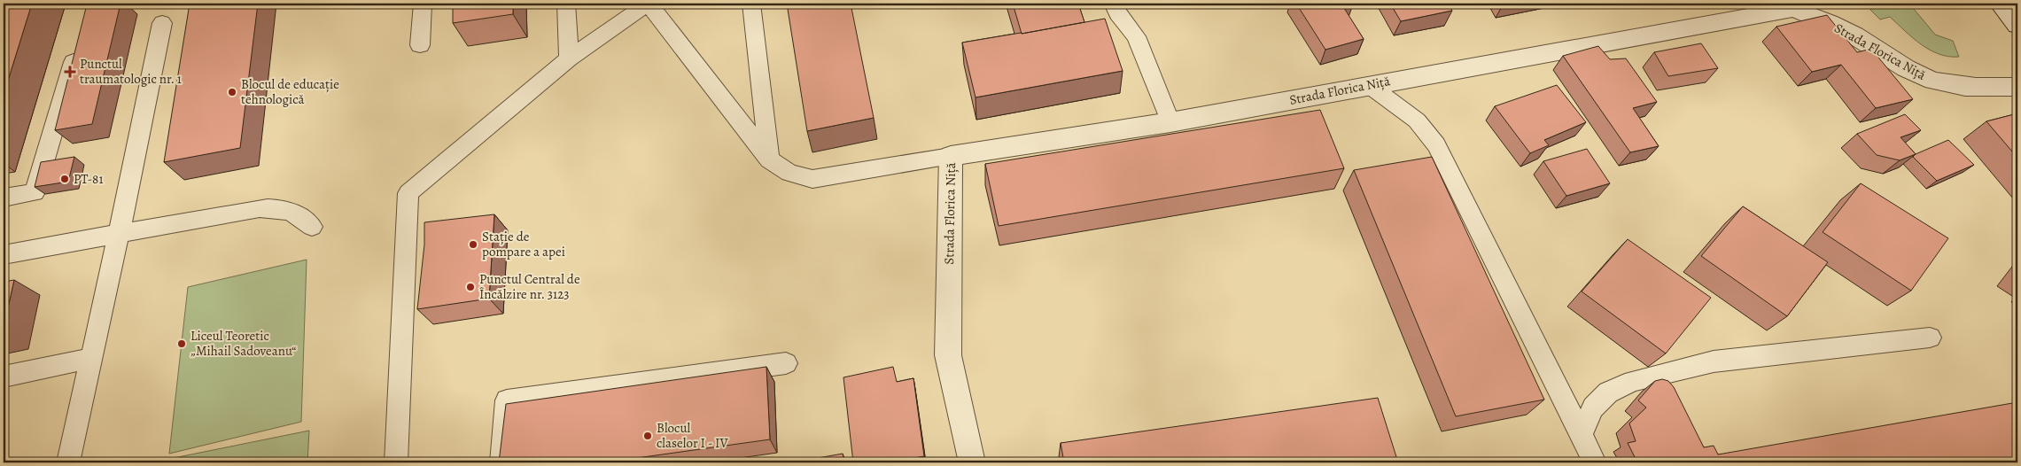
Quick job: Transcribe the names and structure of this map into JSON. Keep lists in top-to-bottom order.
{
  "streets": {
    "street": ["Strada Florica Niță"]
  },
  "places": {
    "health": ["Punctul traumatologic nr. 1"],
    "other": [
      "Blocul de educație tehnologică",
      "PT-81",
      "Stație de pompare a apei",
      "Punctul Central de Încălzire nr. 3123",
      "Liceul Teoretic „Mihail Sadoveanu“",
      "Blocul claselor I - IV"
    ]
  }
}
